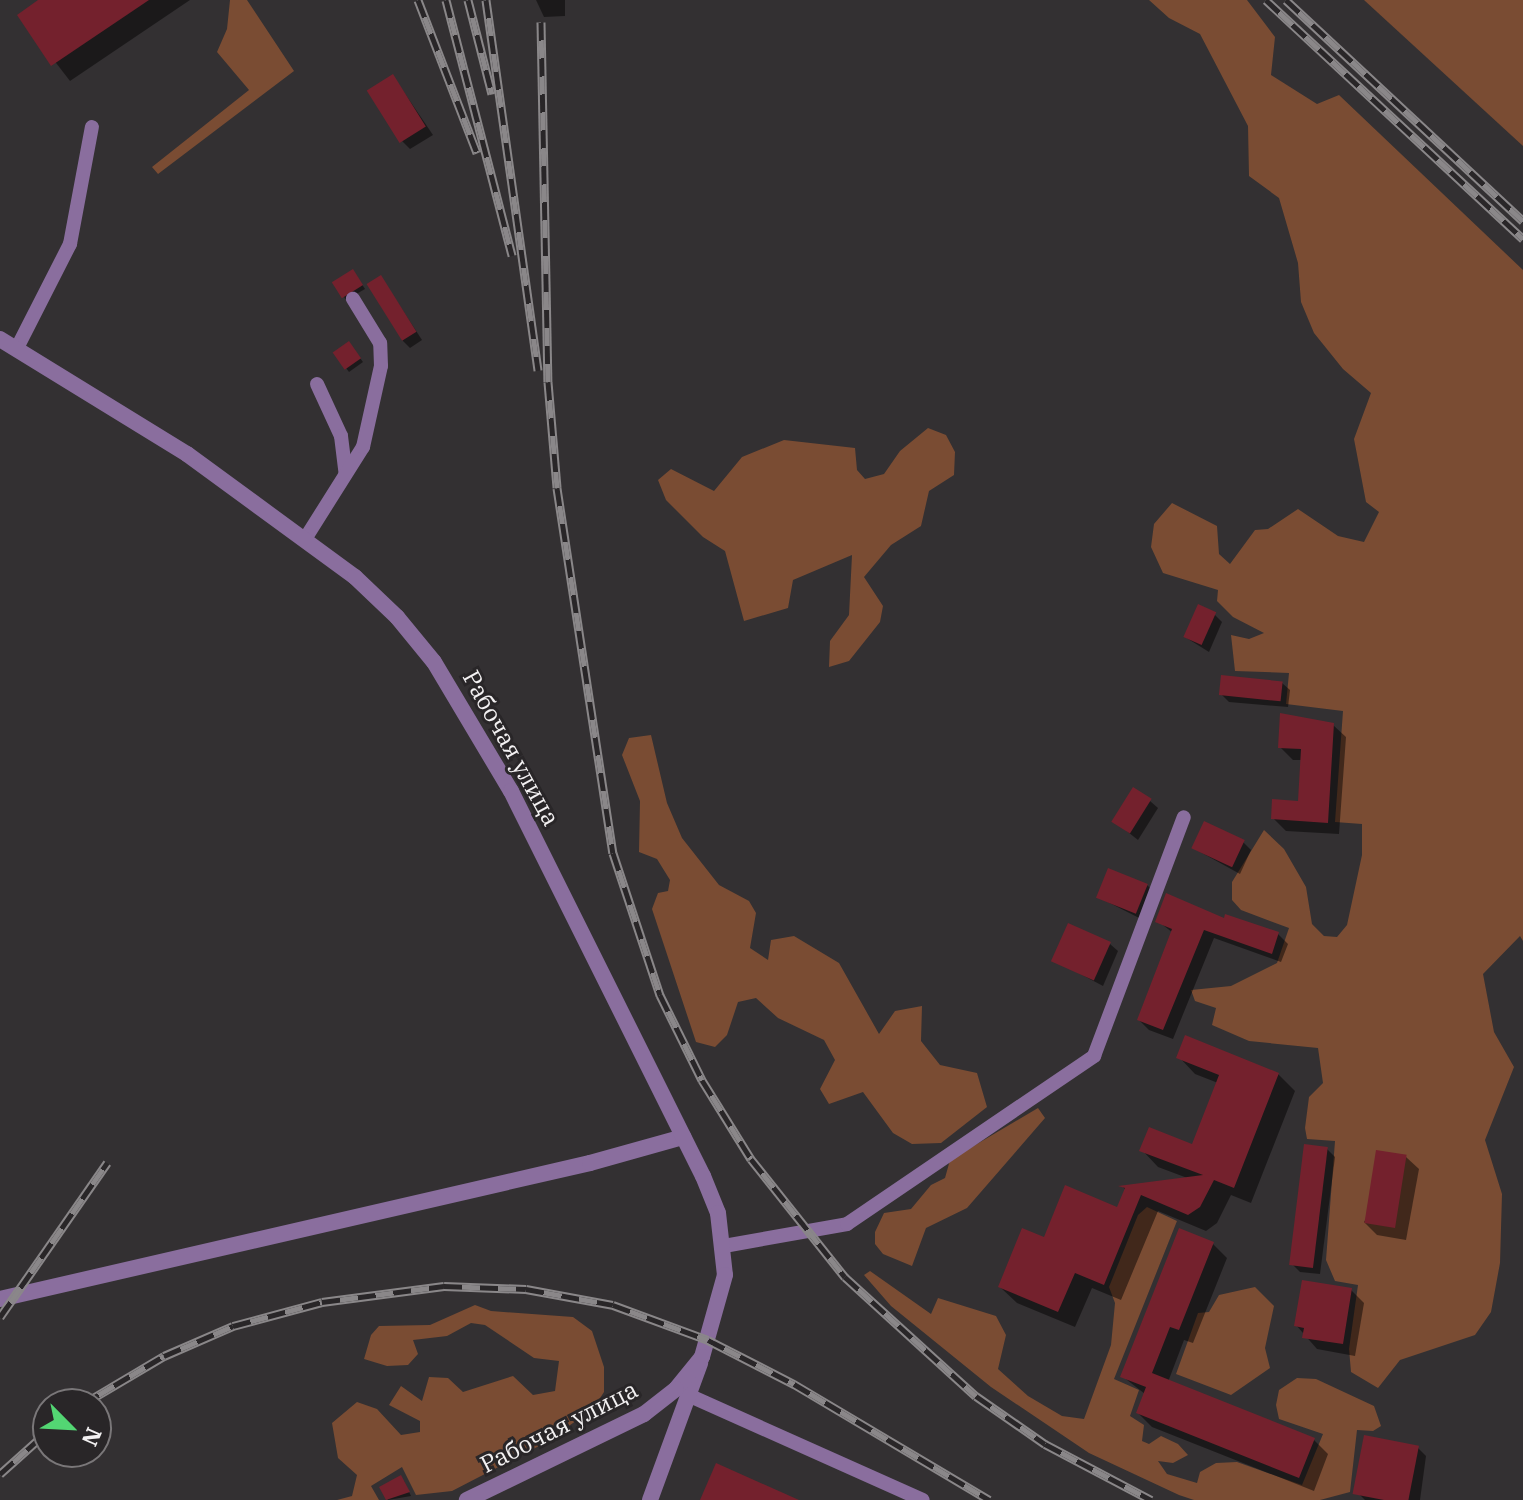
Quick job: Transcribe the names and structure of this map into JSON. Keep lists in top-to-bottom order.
{
  "streets": {
    "street": ["Рабочая улица"]
  },
  "north": "bottom right"
}
